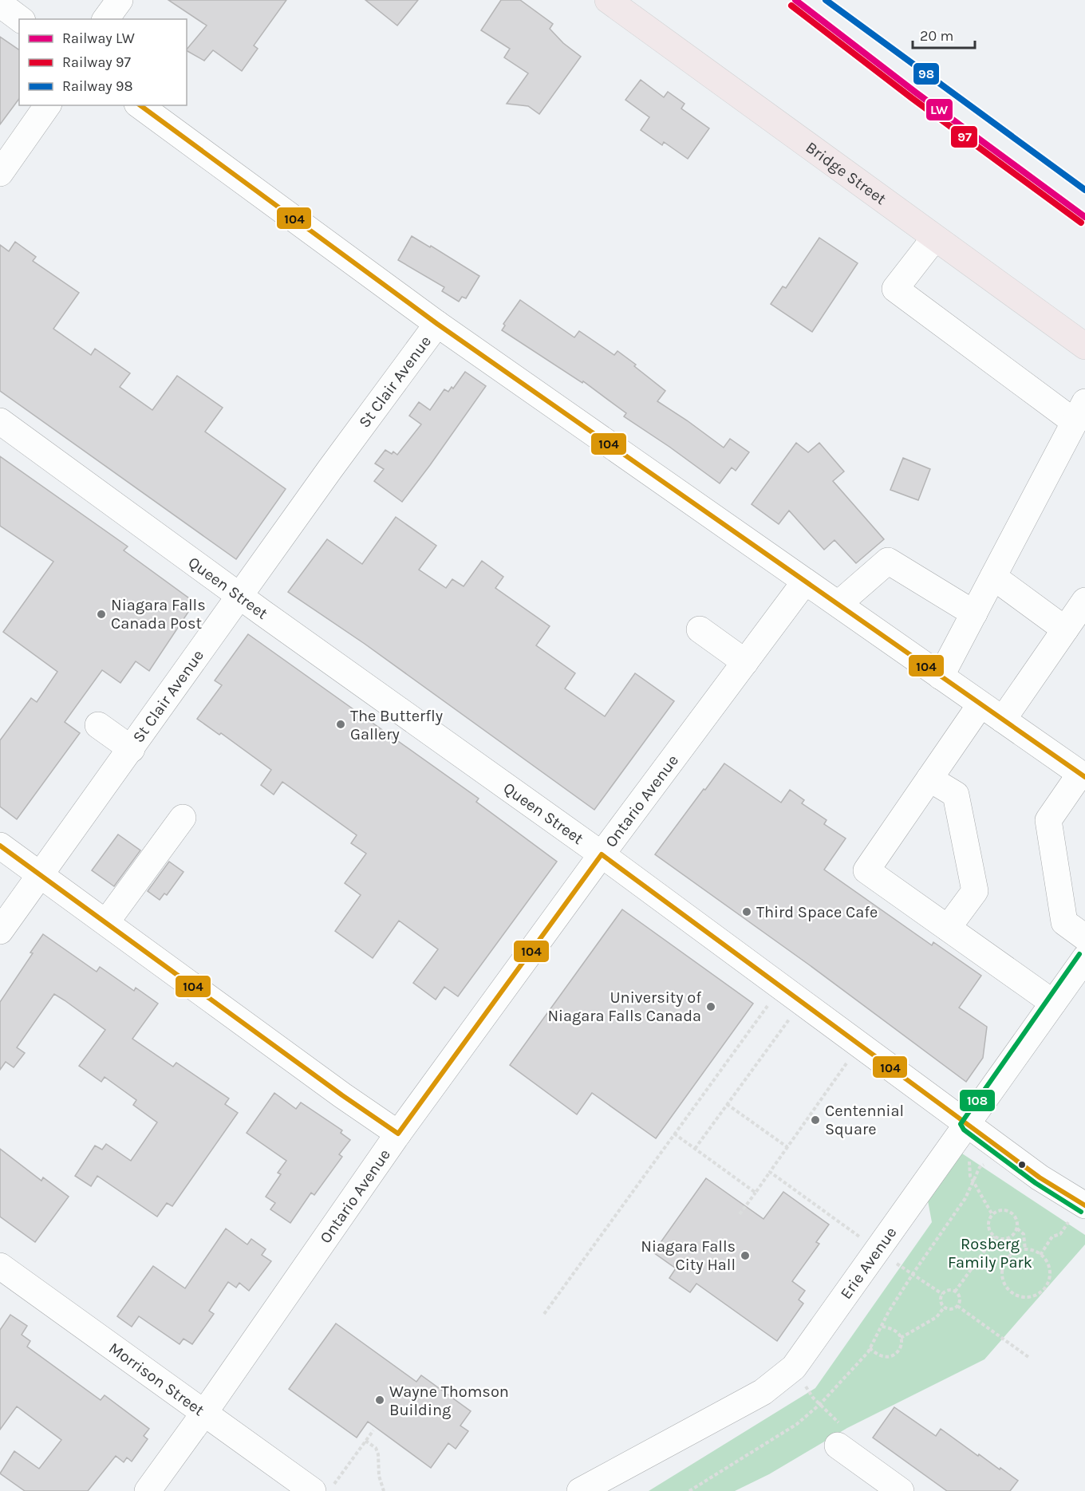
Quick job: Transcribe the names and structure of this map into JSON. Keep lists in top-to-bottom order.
{
  "streets": {
    "main road": ["Bridge Street"],
    "street": [
      "St Clair Avenue",
      "Queen Street",
      "Ontario Avenue",
      "Erie Avenue",
      "Morrison Street"
    ]
  },
  "crossings": [
    ["St Clair Avenue", "Queen Street"],
    ["Queen Street", "Ontario Avenue"],
    ["Queen Street", "Erie Avenue"],
    ["Ontario Avenue", "Morrison Street"]
  ],
  "parks": ["Rosberg Family Park"],
  "places": [
    "Niagara Falls Canada Post",
    "The Butterfly Gallery",
    "Third Space Cafe",
    "University of Niagara Falls Canada",
    "Centennial Square",
    "Niagara Falls City Hall",
    "Wayne Thomson Building"
  ],
  "lines": [
    "rail line LW",
    "rail line 98",
    "rail line 97",
    "transit line 104",
    "transit line 108"
  ],
  "legend": ["Railway LW", "Railway 97", "Railway 98"],
  "scale_bar": "20 m"
}
